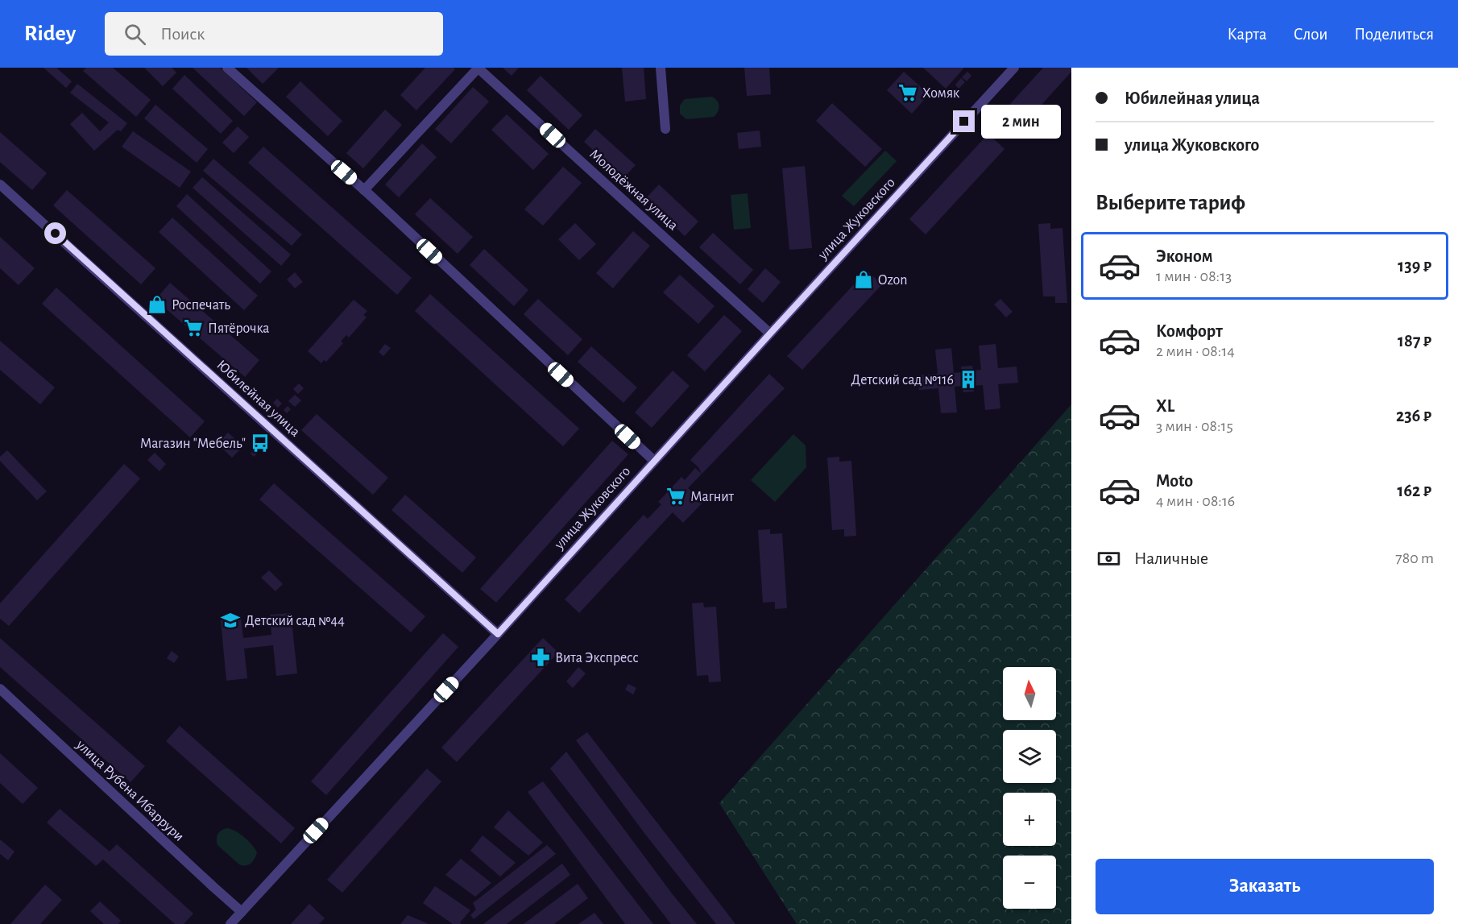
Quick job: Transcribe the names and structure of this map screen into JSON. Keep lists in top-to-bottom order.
{
  "streets": {
    "street": [
      "Молодёжная улица",
      "улица Жуковского",
      "Юбилейная улица",
      "улица Рубена Ибаррури"
    ]
  },
  "crossings": [
    ["Молодёжная улица", "улица Жуковского"],
    ["улица Жуковского", "Юбилейная улица"],
    ["улица Жуковского", "улица Рубена Ибаррури"]
  ],
  "places": {
    "supermarket": ["Хомяк", "Пятёрочка", "Магнит"],
    "shop": ["Ozon", "Роспечать"],
    "building": ["Детский сад №116"],
    "bus stop": ["Магазин \"Мебель\""],
    "school or university": ["Детский сад №44"],
    "pharmacy": ["Вита Экспресс"]
  },
  "north": "top",
  "page": {
    "header": "Ridey",
    "search": "Поиск",
    "nav": ["Карта", "Слои", "Поделиться"],
    "banner": ["Юбилейная улица", "улица Жуковского"],
    "bubble": "2 мин",
    "heading": "Выберите тариф",
    "list": [
      {
        "name": "Эконом",
        "note": "1 мин · 08:13",
        "value": "139 ₽"
      },
      {
        "name": "Комфорт",
        "note": "2 мин · 08:14",
        "value": "187 ₽"
      },
      {
        "name": "XL",
        "note": "3 мин · 08:15",
        "value": "236 ₽"
      },
      {
        "name": "Moto",
        "note": "4 мин · 08:16",
        "value": "162 ₽"
      }
    ],
    "pay": ["Наличные", "780 m"],
    "map_buttons": ["+", "−"],
    "buttons": "Заказать"
  }
}
